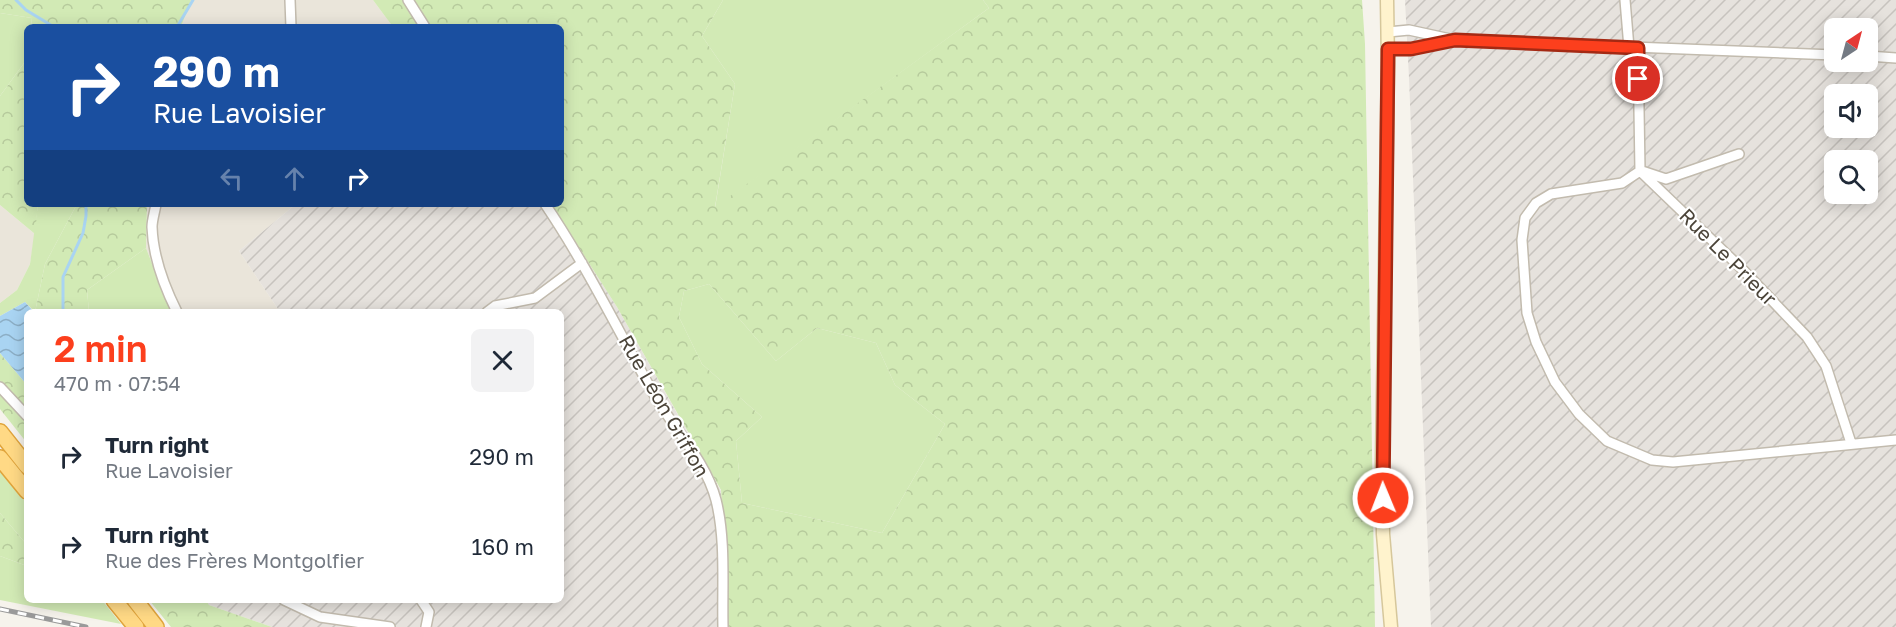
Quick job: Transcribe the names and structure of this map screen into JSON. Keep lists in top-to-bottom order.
{
  "streets": {
    "street": ["Rue Le Prieur", "Rue Léon Griffon"]
  },
  "north": "top right",
  "page": {
    "turn": ["290 m", "Rue Lavoisier"],
    "heading": ["2 min", "470 m · 07:54"],
    "list": [
      {
        "name": "Turn right",
        "note": "Rue Lavoisier",
        "value": "290 m"
      },
      {
        "name": "Turn right",
        "note": "Rue des Frères Montgolfier",
        "value": "160 m"
      }
    ]
  }
}
